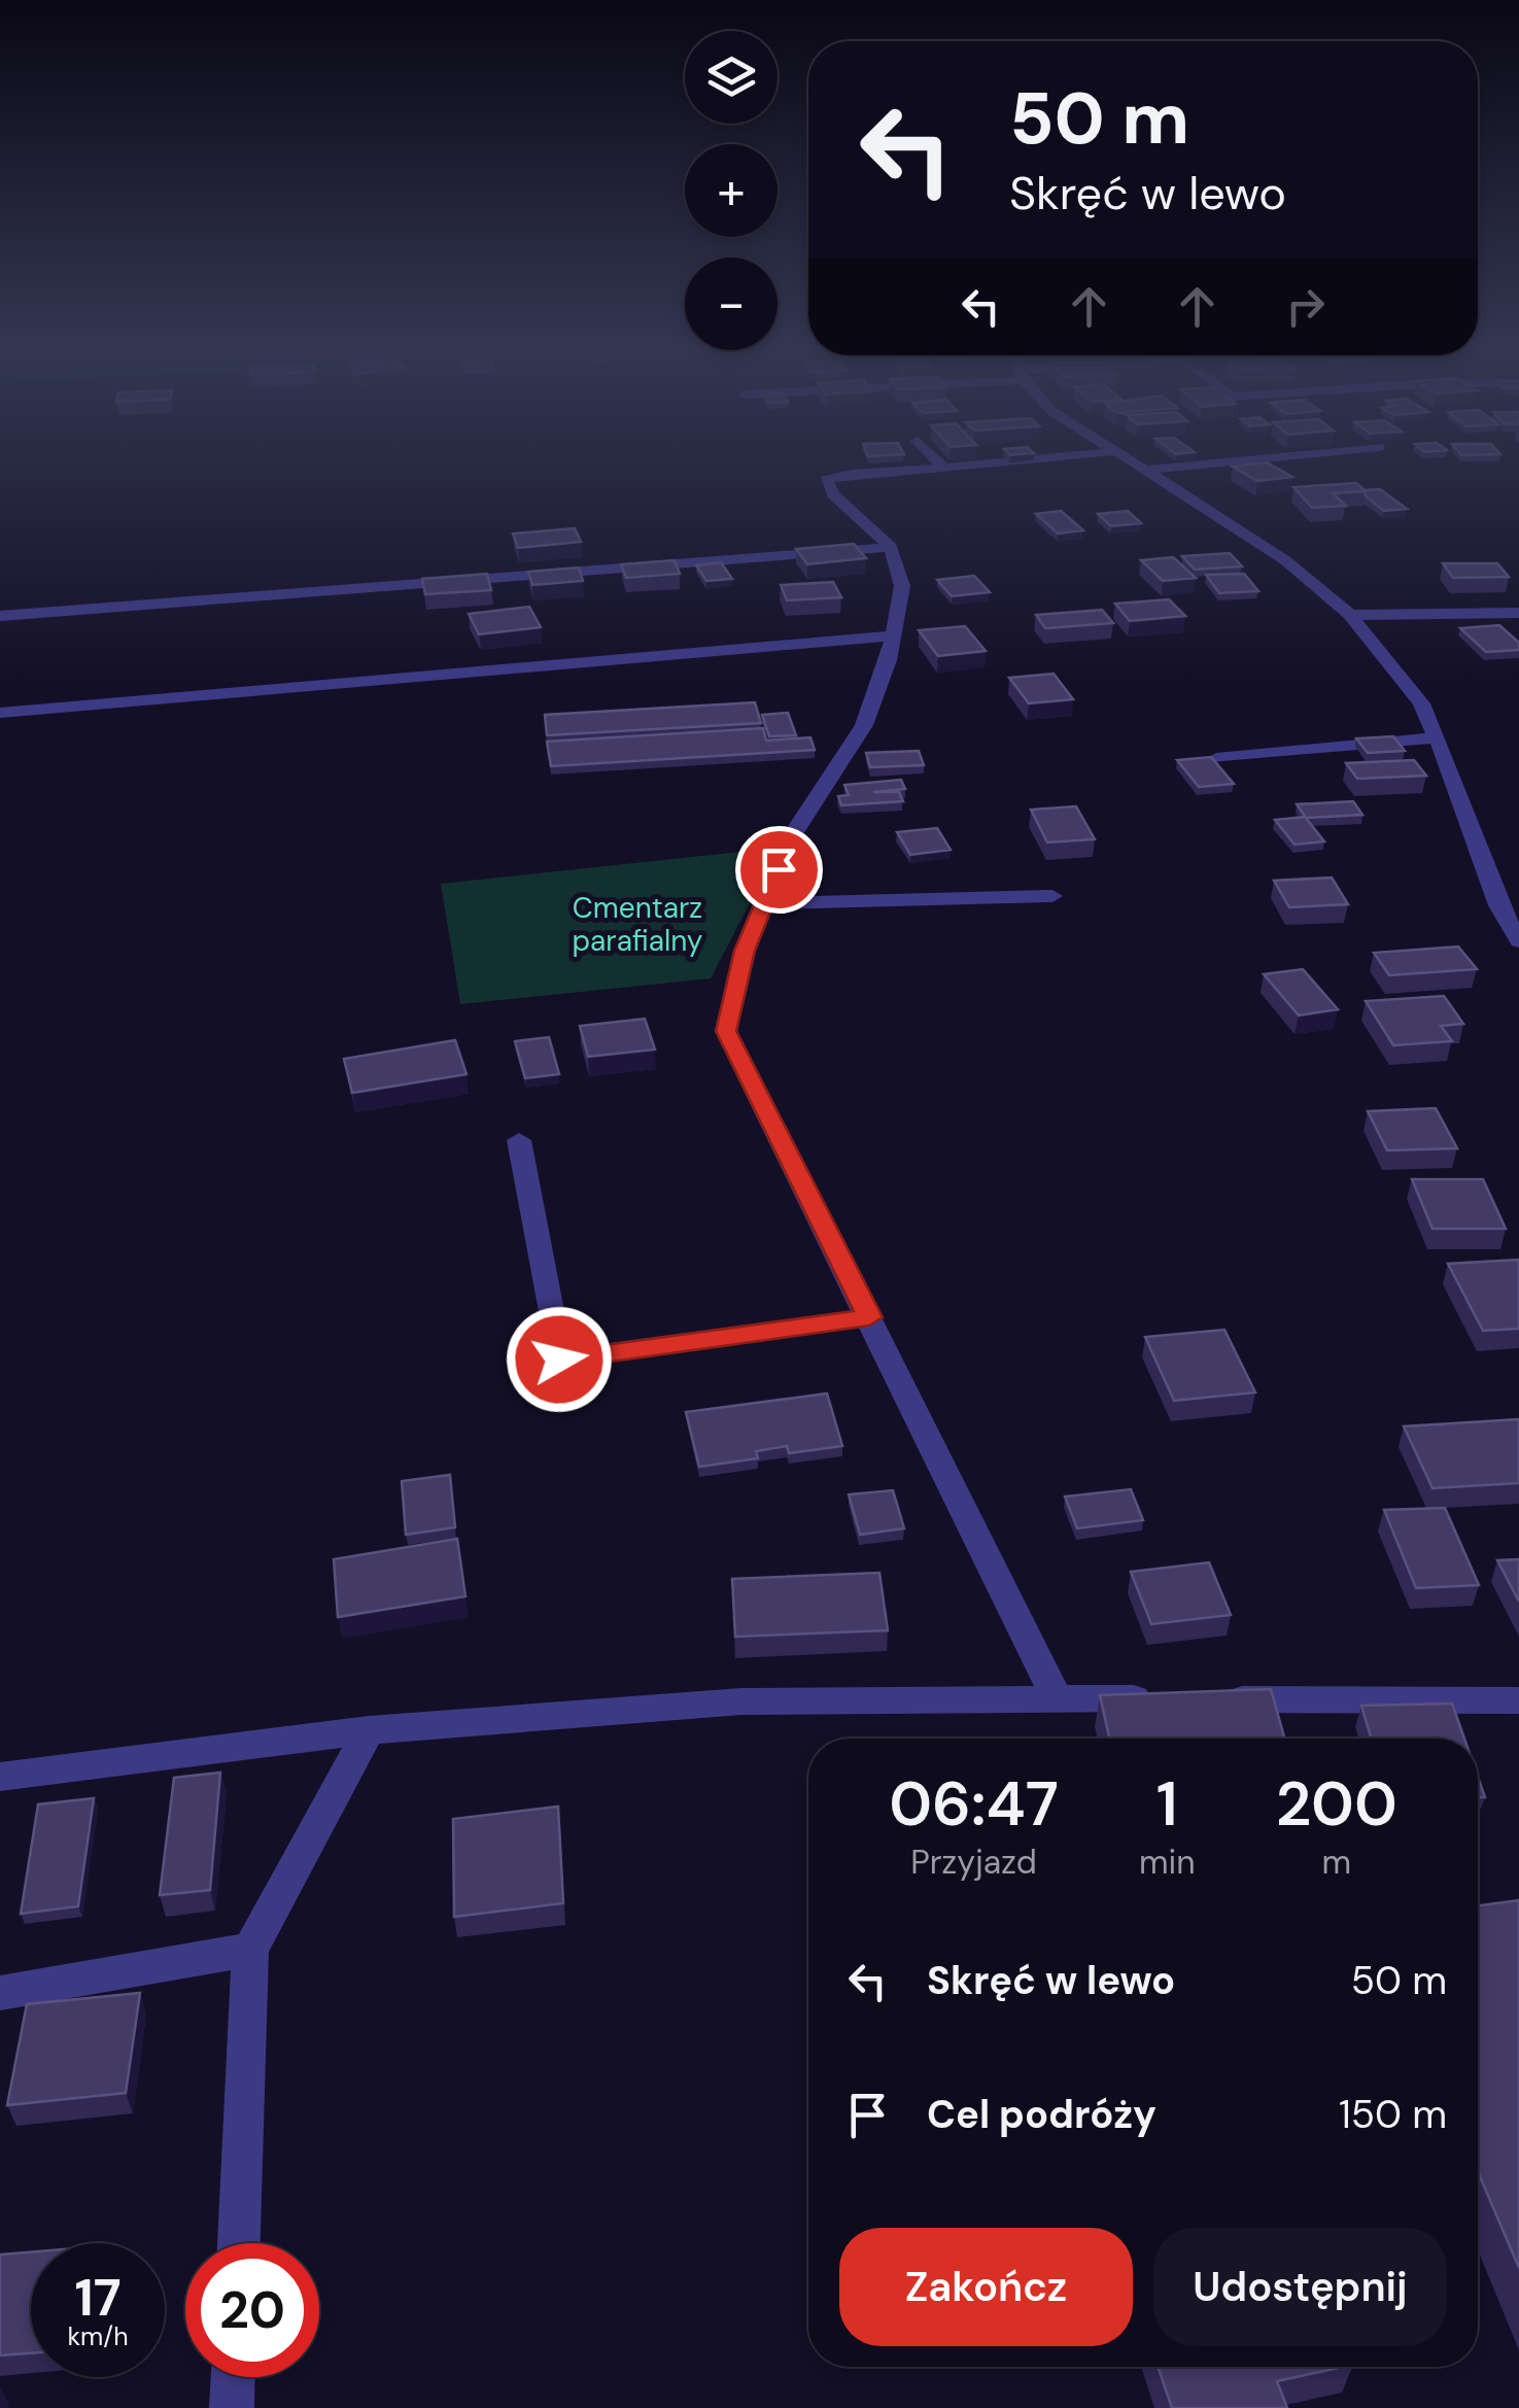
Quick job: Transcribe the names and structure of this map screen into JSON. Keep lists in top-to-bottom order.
{
  "parks": ["Cmentarz parafialny"],
  "page": {
    "map_buttons": ["+", "−"],
    "turn": ["50 m", "Skręć w lewo"],
    "eta": [
      "06:47",
      "Przyjazd",
      "1",
      "min",
      "200",
      "m"
    ],
    "list": [
      {
        "name": "Skręć w lewo",
        "value": "50 m"
      },
      {
        "name": "Cel podróży",
        "value": "150 m"
      }
    ],
    "buttons": ["Zakończ", "Udostępnij"],
    "speed": "17 km/h",
    "limit": "20"
  }
}
